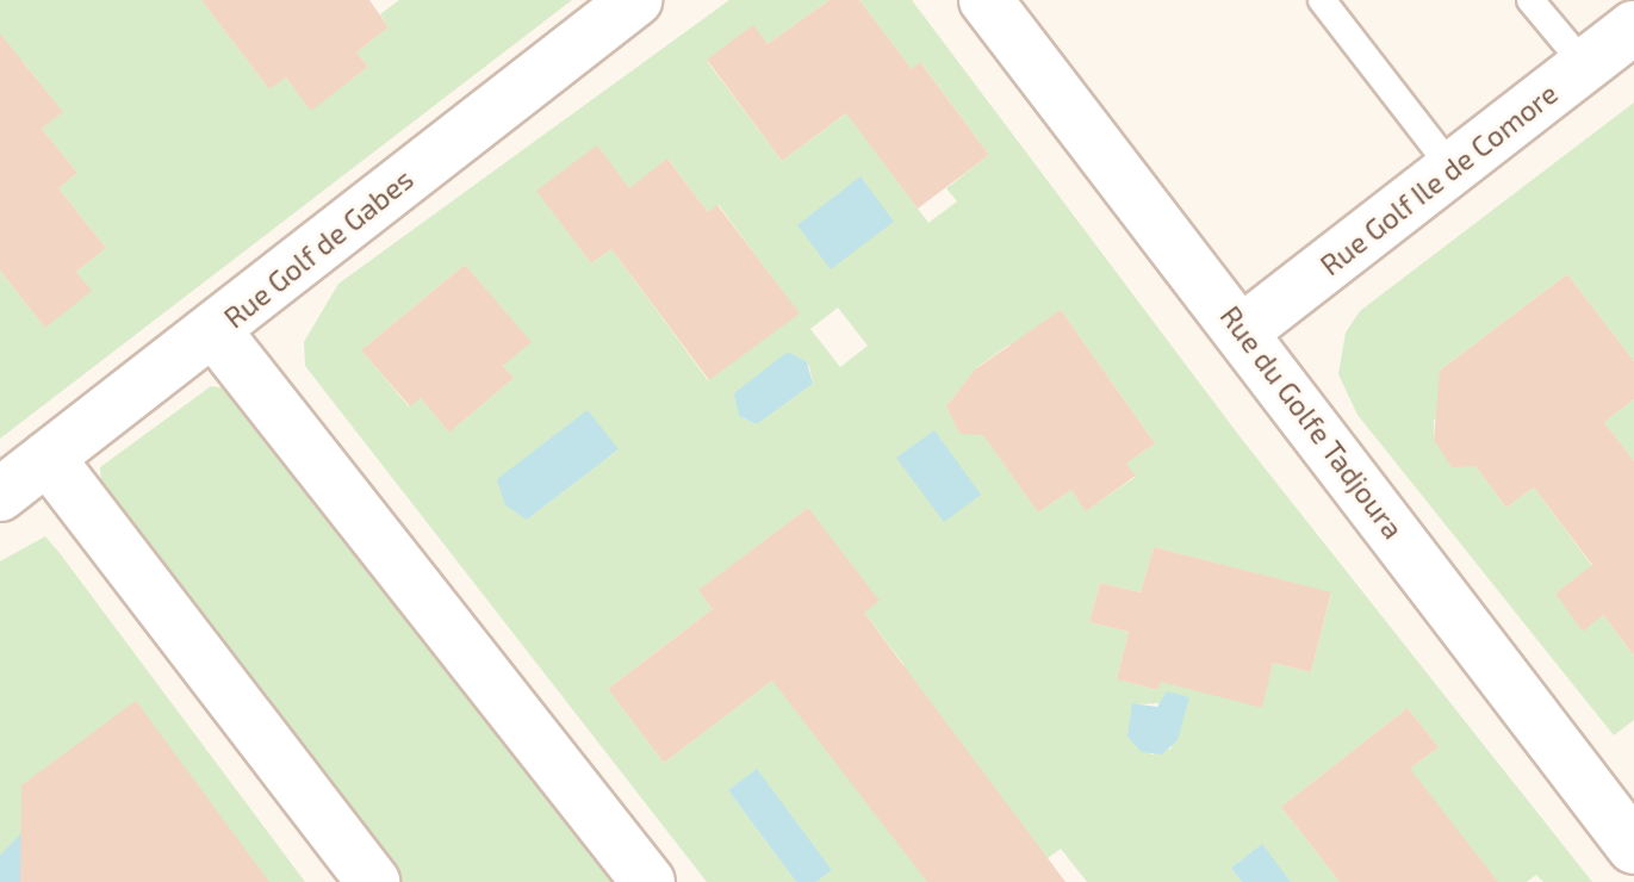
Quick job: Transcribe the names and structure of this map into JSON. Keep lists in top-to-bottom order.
{
  "streets": {
    "street": ["Rue Golf Ile de Comore", "Rue Golf de Gabes", "Rue du Golfe Tadjoura"]
  },
  "crossings": [
    ["Rue Golf Ile de Comore", "Rue du Golfe Tadjoura"]
  ]
}
